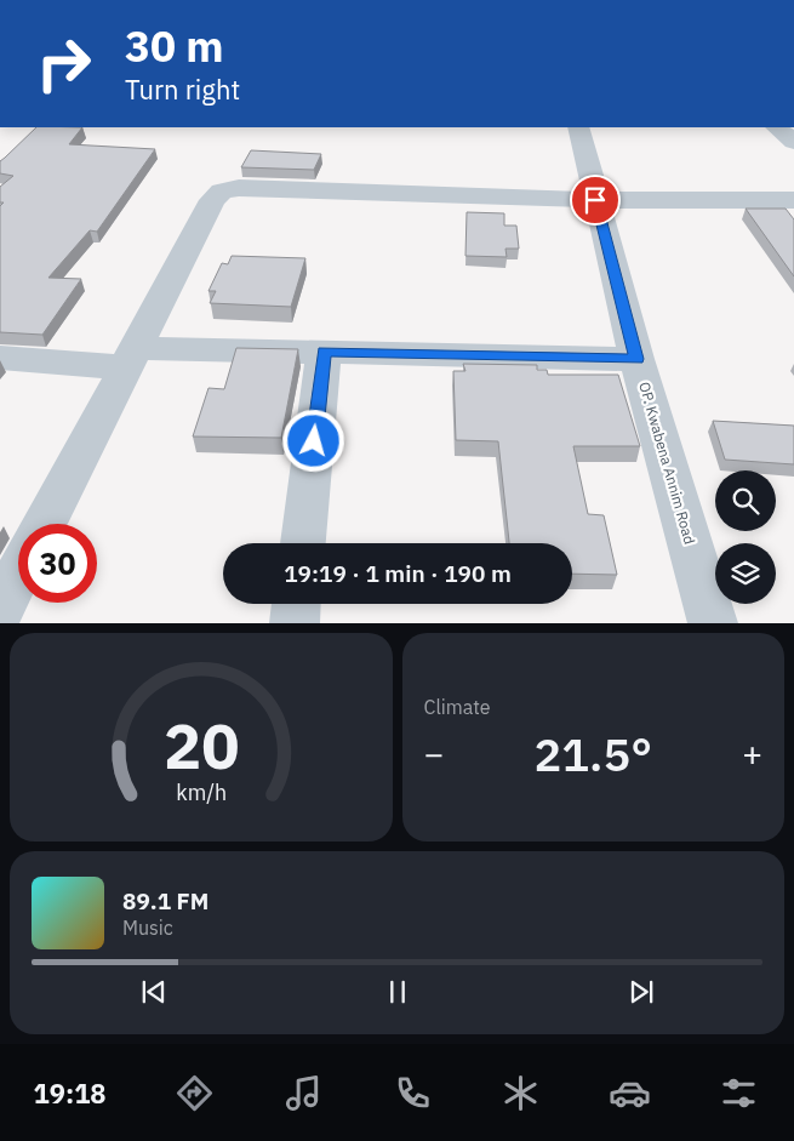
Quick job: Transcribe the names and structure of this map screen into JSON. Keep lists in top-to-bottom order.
{
  "streets": {
    "street": ["OP. Kwabena Annim Road"]
  },
  "page": {
    "turn": ["30 m", "Turn right"],
    "limit": "30",
    "trip": "19:19 · 1 min · 190 m",
    "tile": "Climate",
    "heat": ["−", "21.5°", "+"],
    "song": ["89.1 FM", "Music"],
    "tabs": "19:18",
    "gauge": ["20", "km/h"]
  }
}
